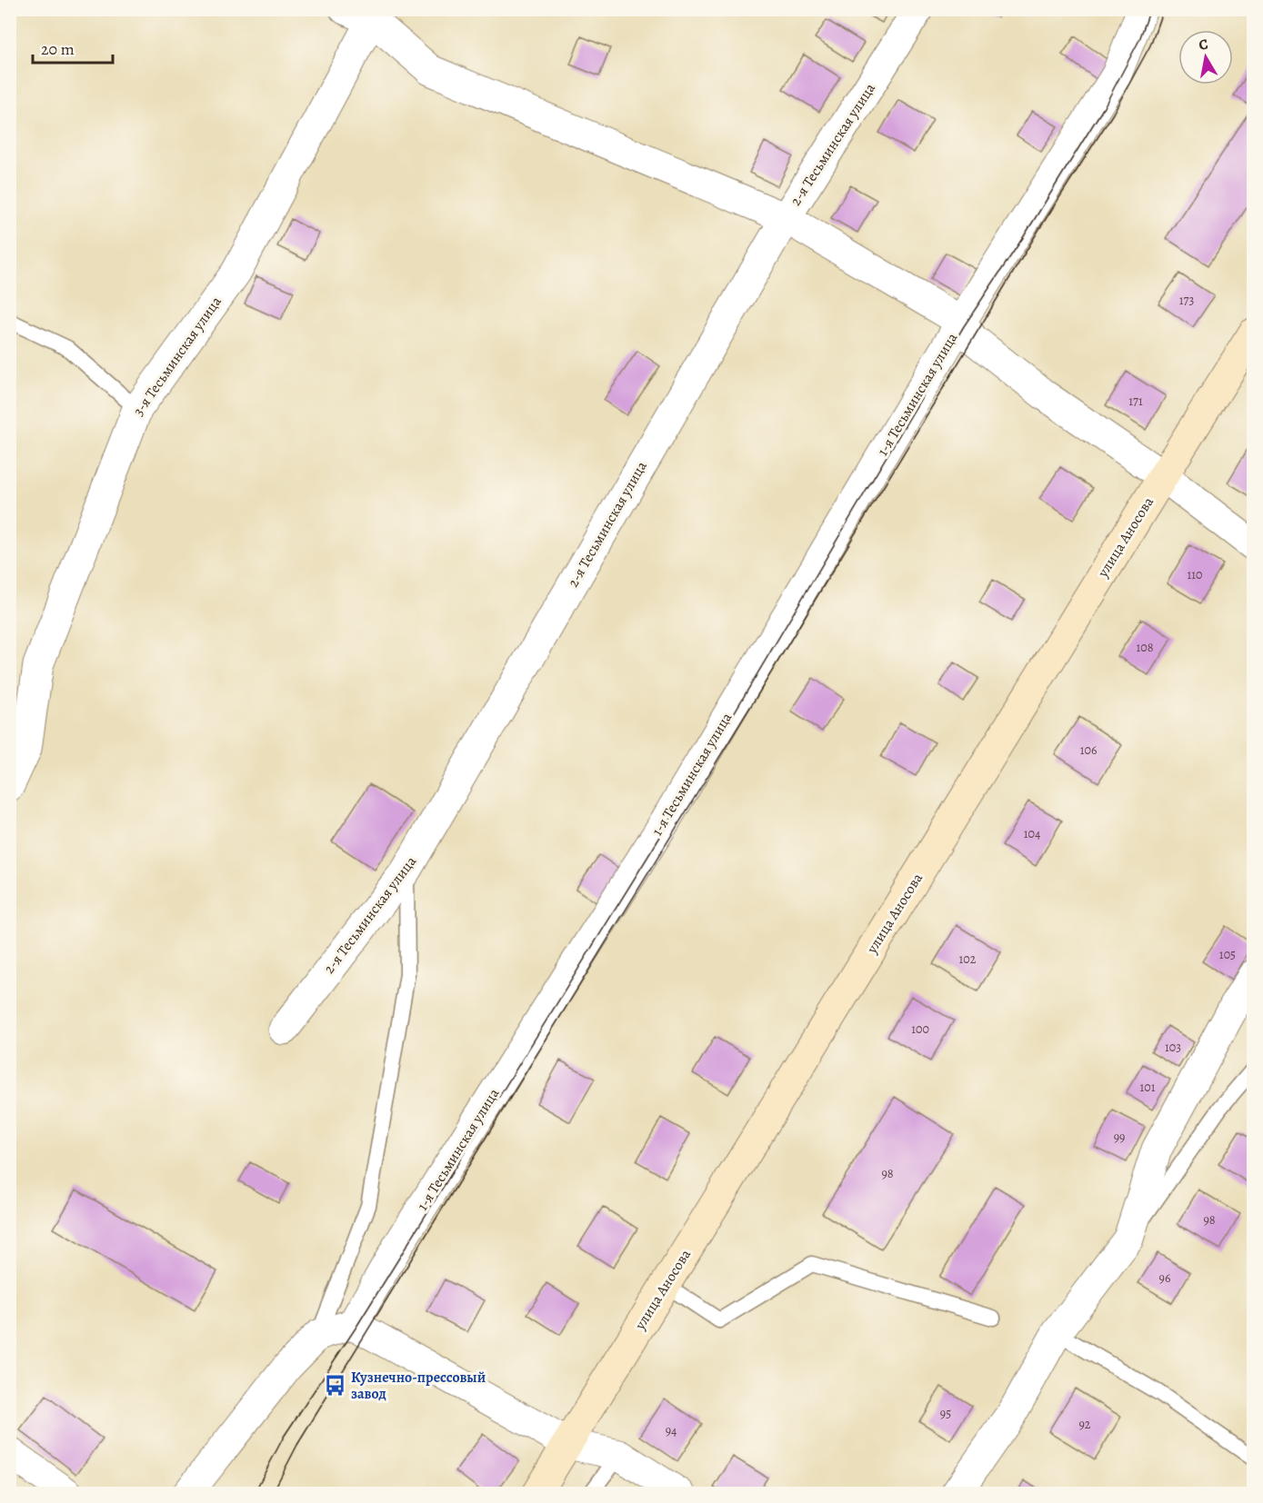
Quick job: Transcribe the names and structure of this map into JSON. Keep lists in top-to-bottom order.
{
  "streets": {
    "main road": ["улица Аносова"],
    "street": ["2-я Тесьминская улица", "3-я Тесьминская улица", "1-я Тесьминская улица"]
  },
  "places": {
    "bus stop": ["Кузнечно-прессовый завод"]
  },
  "house_numbers": [
    "173",
    "171",
    "110",
    "108",
    "106",
    "104",
    "105",
    "102",
    "100",
    "103",
    "101",
    "99",
    "98",
    "98",
    "96",
    "95",
    "92",
    "94"
  ],
  "scale_bar": "20 m",
  "north": "top"
}
